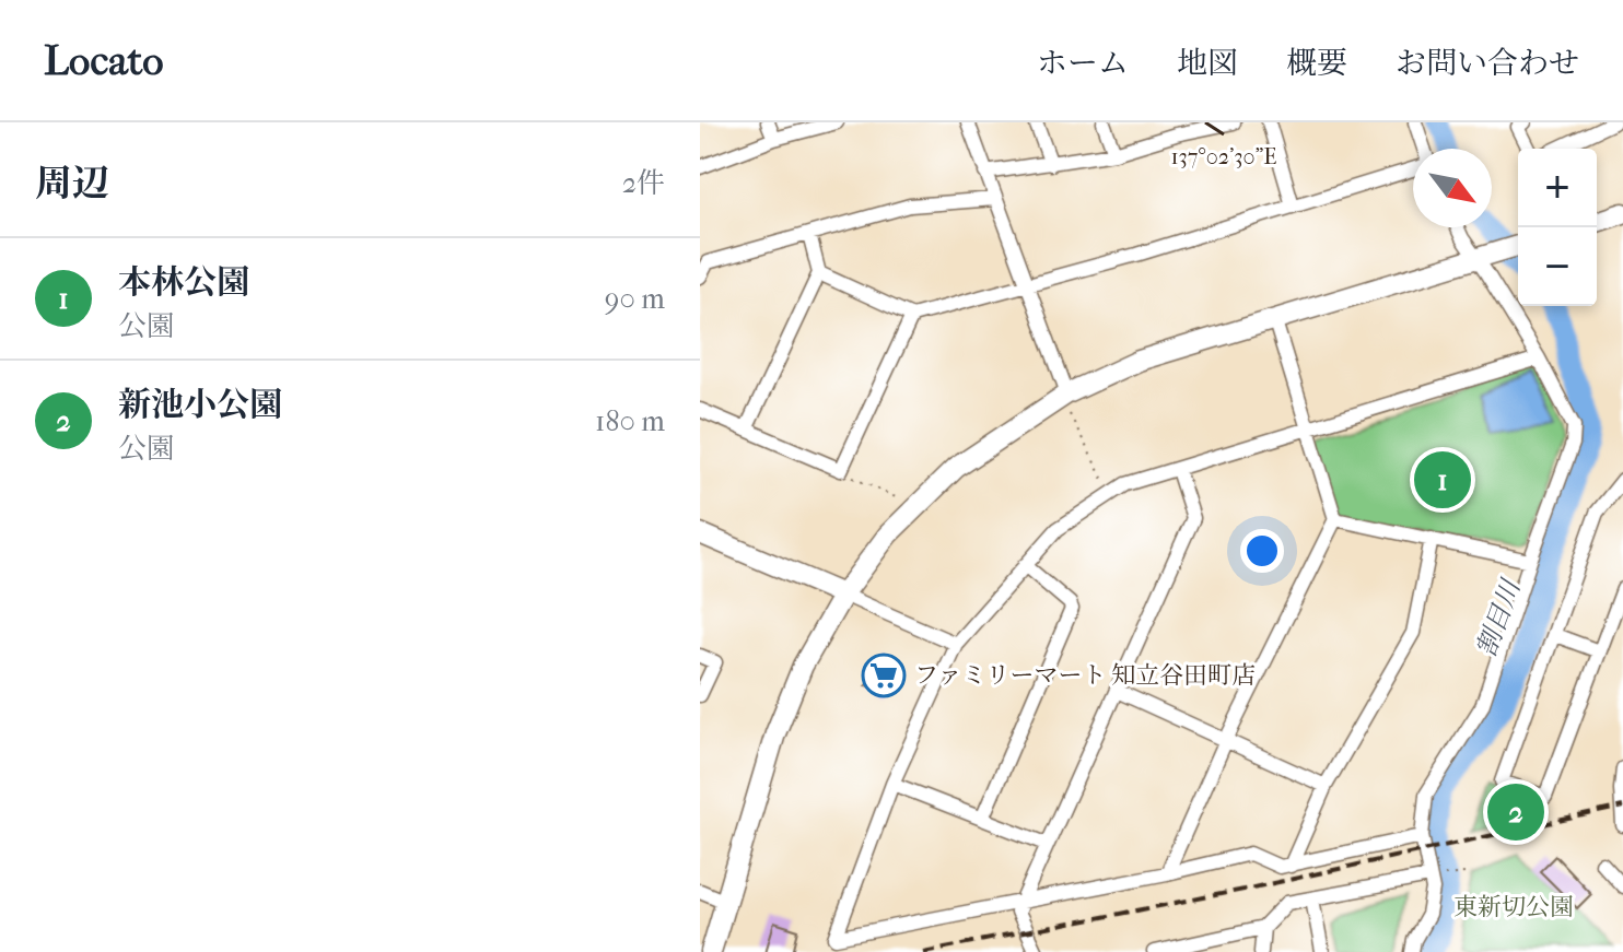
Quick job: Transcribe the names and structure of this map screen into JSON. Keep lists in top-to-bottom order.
{
  "water": ["割目川"],
  "parks": ["東新切公園"],
  "places": {
    "supermarket": ["ファミリーマート 知立谷田町店"]
  },
  "north": "bottom right",
  "page": {
    "header": "Locato",
    "nav": [
      "ホーム",
      "地図",
      "概要",
      "お問い合わせ"
    ],
    "heading": ["周辺", "2件"],
    "map_buttons": ["+", "−"],
    "list": [
      {
        "mark": "1",
        "name": "本林公園",
        "note": "公園",
        "value": "90 m"
      },
      {
        "mark": "2",
        "name": "新池小公園",
        "note": "公園",
        "value": "180 m"
      }
    ],
    "pins": ["1", "2"]
  },
  "coordinates": ["137°02'30\"E"]
}
